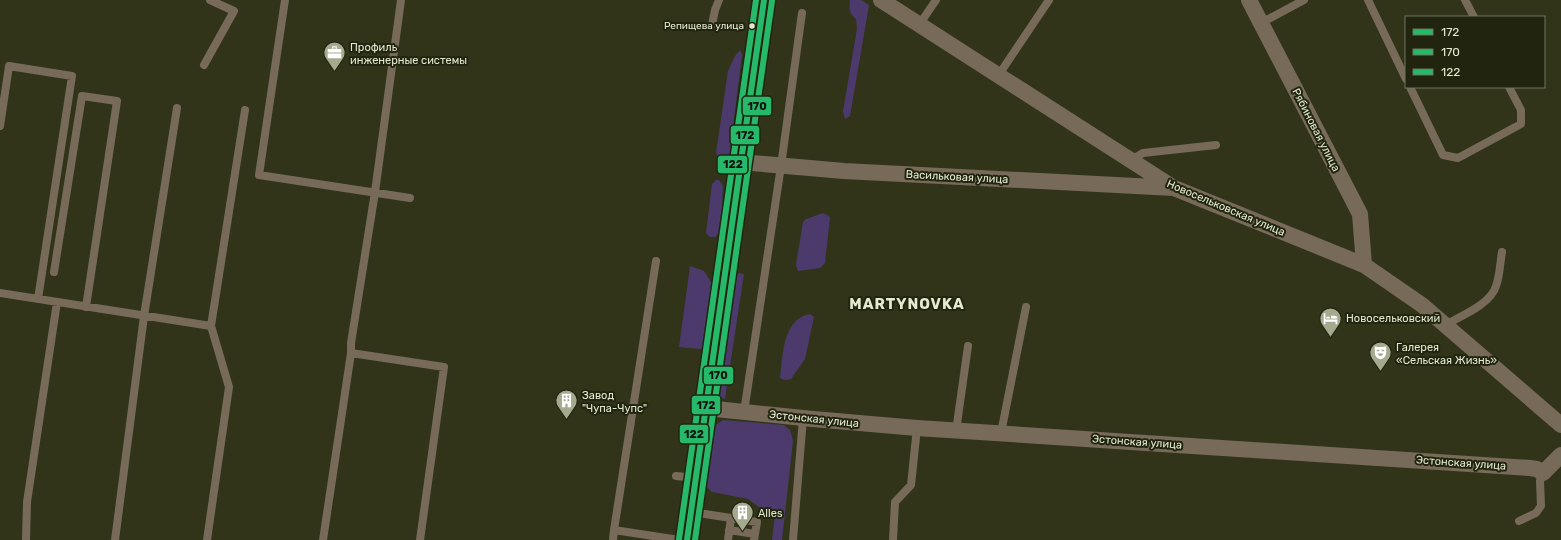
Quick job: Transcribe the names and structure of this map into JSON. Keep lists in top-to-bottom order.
{
  "streets": {
    "street": [
      "Рябиновая улица",
      "Васильковая улица",
      "Новосельковская улица",
      "Эстонская улица"
    ]
  },
  "crossings": [
    ["Рябиновая улица", "Новосельковская улица"],
    ["Васильковая улица", "Новосельковская улица"]
  ],
  "districts": ["MARTYNOVKA"],
  "places": {
    "other": ["Репищева улица"],
    "office": ["Профиль инженерные системы"],
    "hotel": ["Новосельковский"],
    "theatre": ["Галерея «Сельская Жизнь»"],
    "building": ["Завод \"Чупа-Чупс\"", "Alles"]
  },
  "lines": ["transit line 172", "transit line 122", "transit line 170"],
  "legend": ["172", "170", "122"]
}
